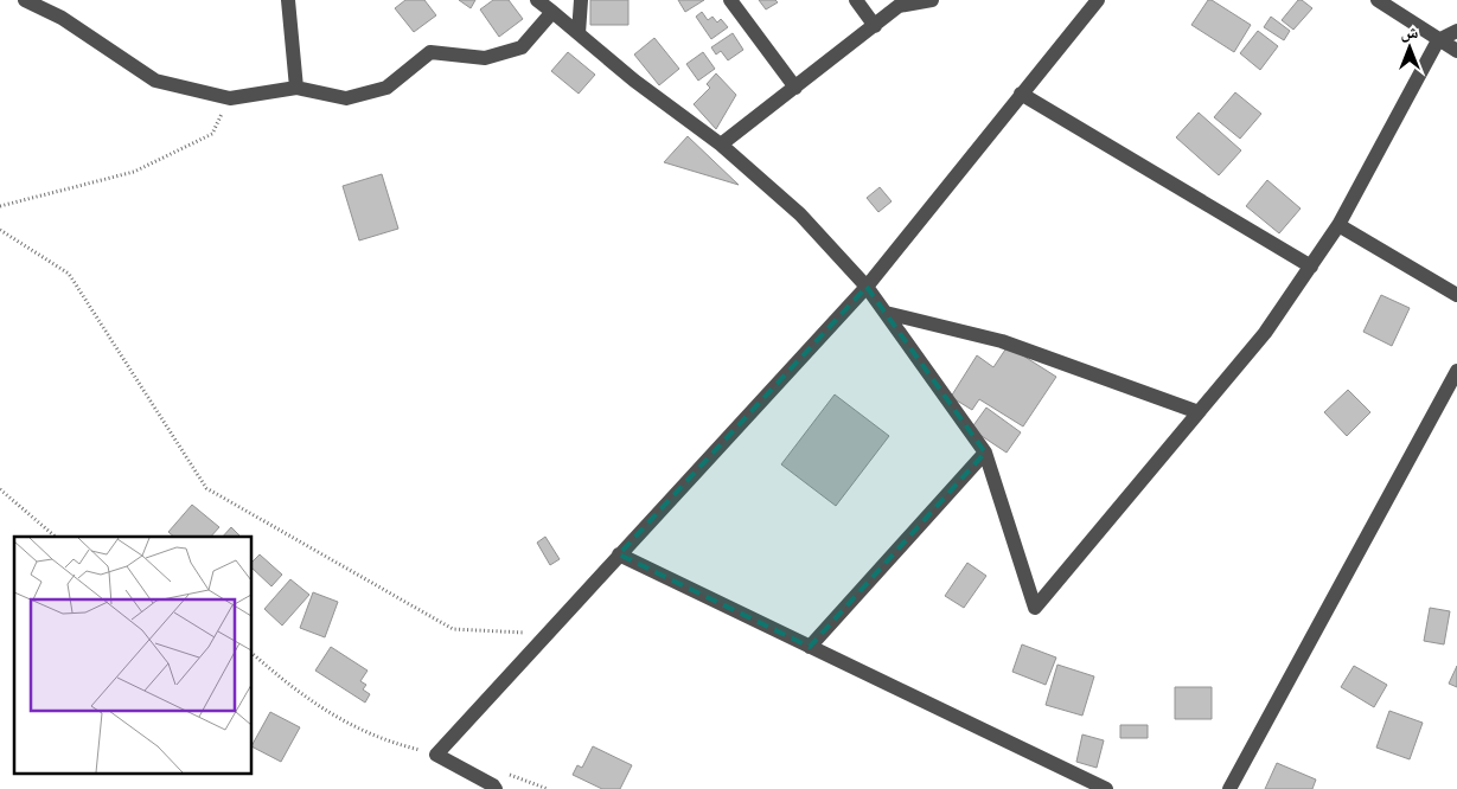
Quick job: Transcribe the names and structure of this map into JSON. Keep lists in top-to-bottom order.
{
  "north": "top"
}
